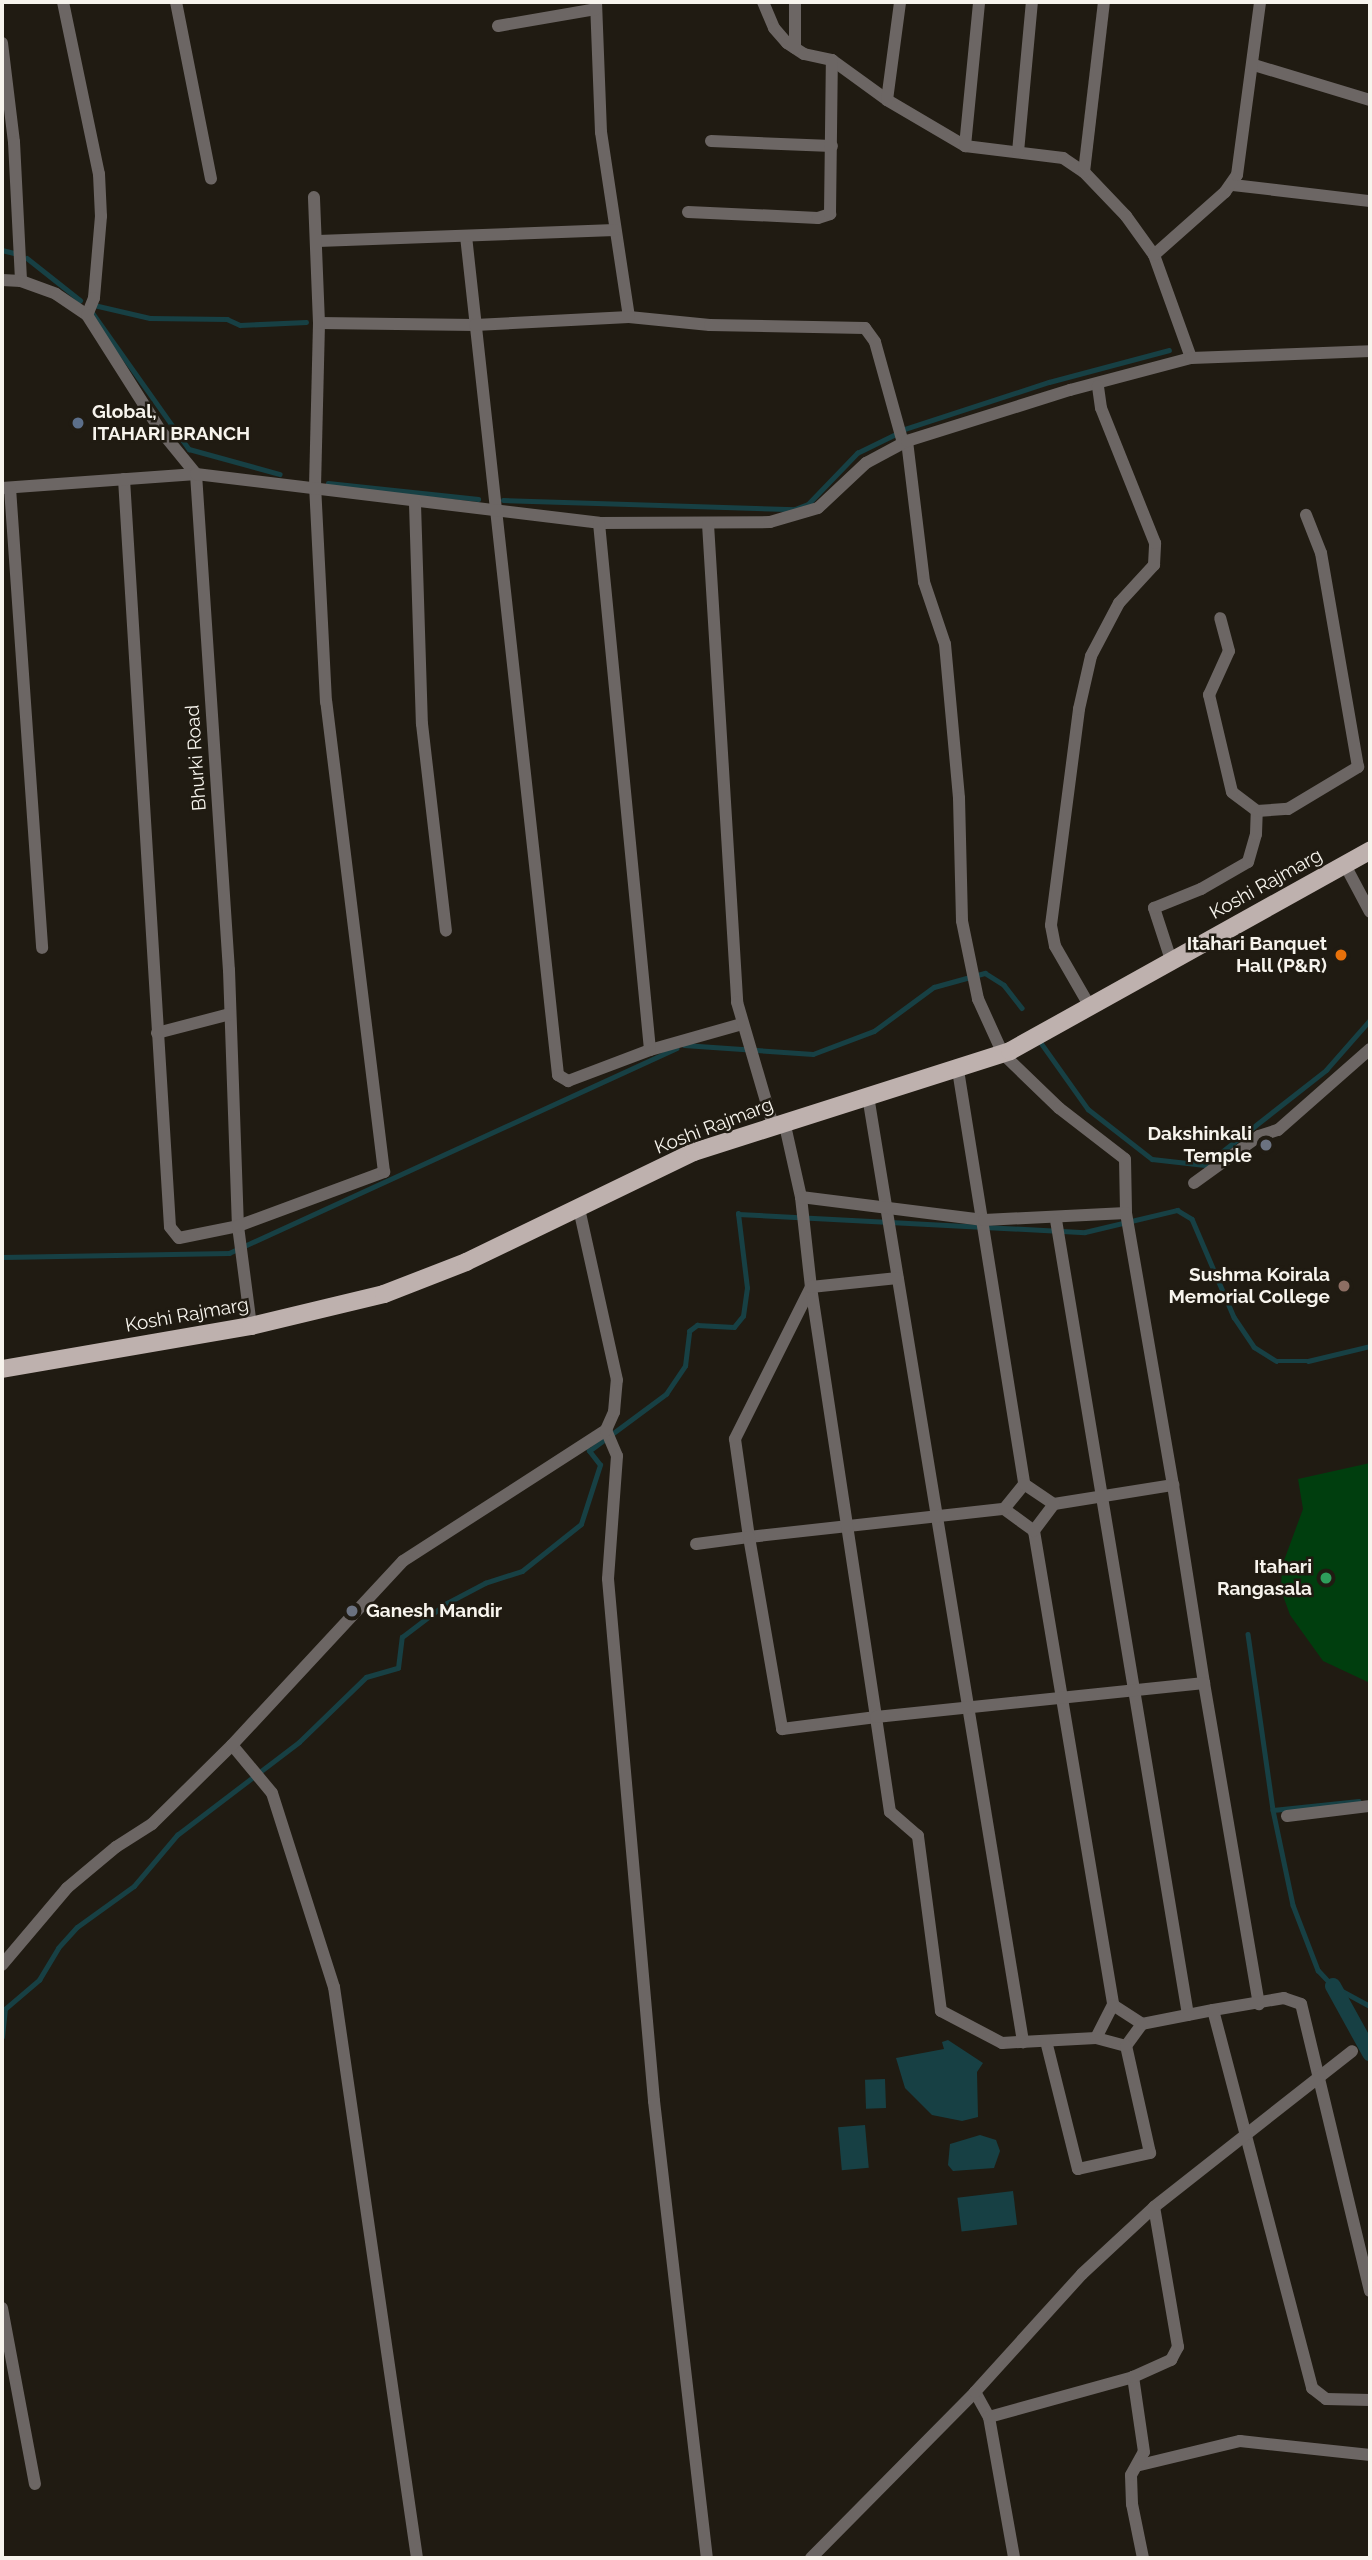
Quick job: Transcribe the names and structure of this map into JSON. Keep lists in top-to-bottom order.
{
  "streets": {
    "main road": ["Koshi Rajmarg"],
    "street": ["Bhurki Road"]
  },
  "crossings": [
    ["Bhurki Road", "Koshi Rajmarg"]
  ],
  "places": [
    "Global, ITAHARI BRANCH",
    "Itahari Banquet Hall (P&R)",
    "Dakshinkali Temple",
    "Sushma Koirala Memorial College",
    "Itahari Rangasala",
    "Ganesh Mandir"
  ]
}
